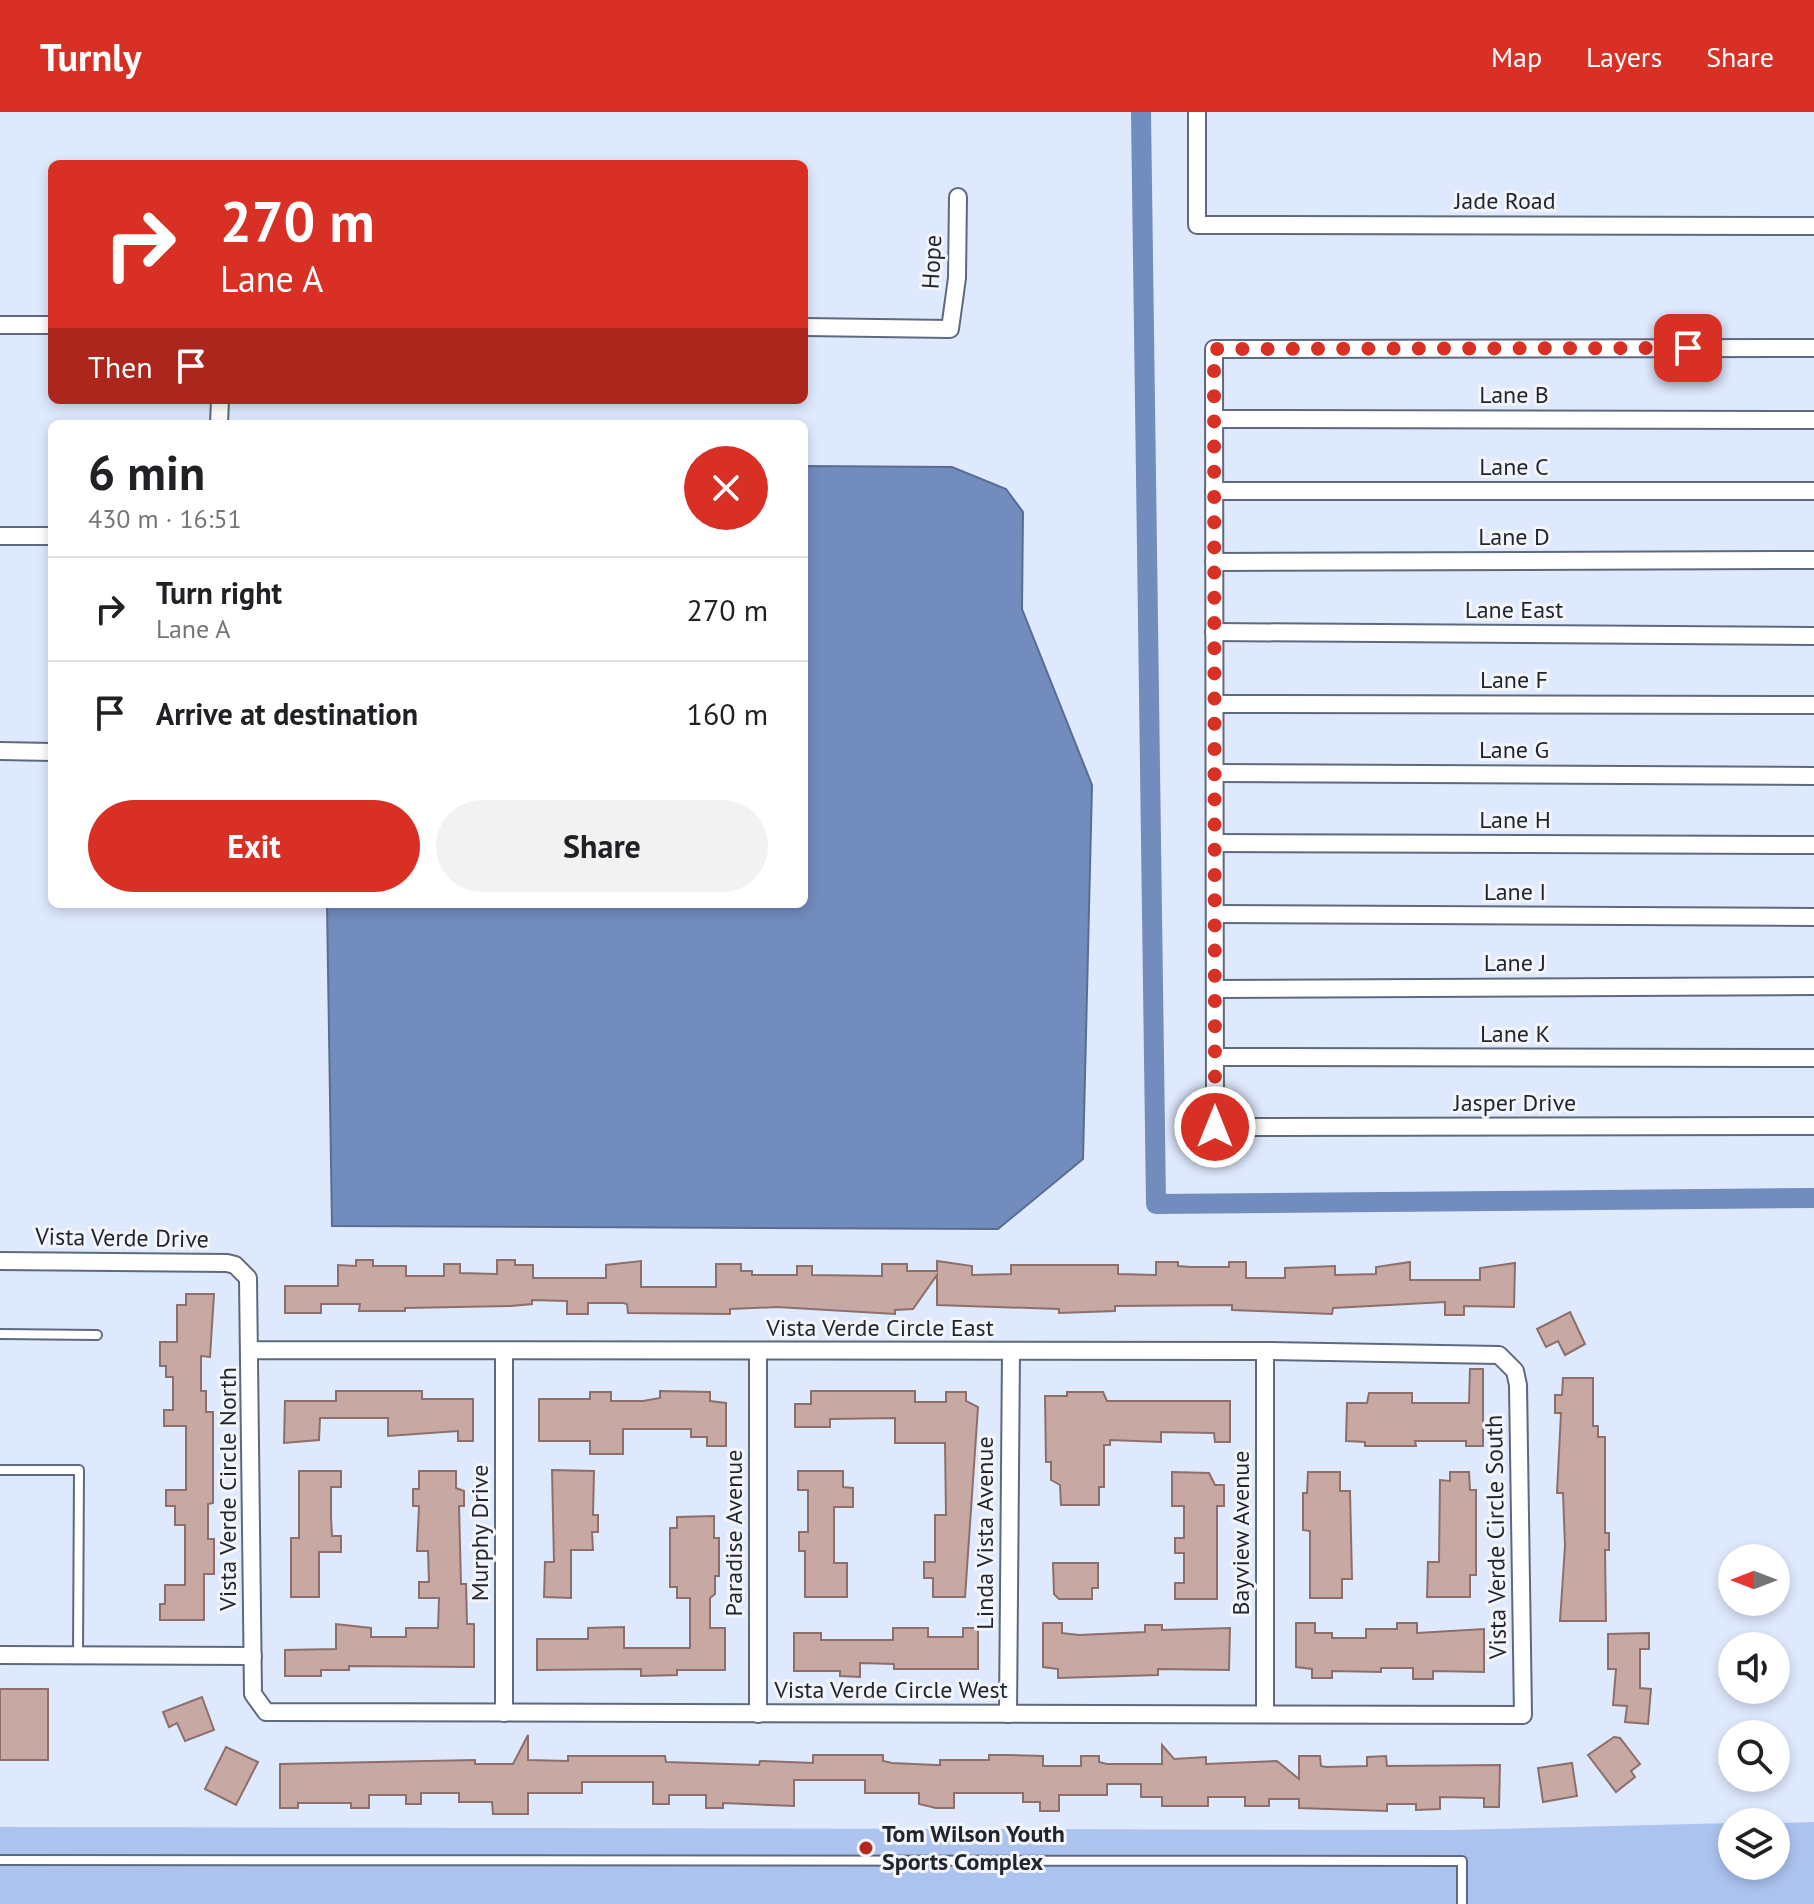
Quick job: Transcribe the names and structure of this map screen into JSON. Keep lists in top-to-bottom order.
{
  "streets": {
    "street": [
      "Jade Road",
      "Hope",
      "Lane B",
      "Lane C",
      "Lane D",
      "Lane East",
      "Lane F",
      "Lane G",
      "Lane H",
      "Lane I",
      "Lane J",
      "Lane K",
      "Jasper Drive",
      "Vista Verde Drive",
      "Vista Verde Circle East",
      "Vista Verde Circle North",
      "Murphy Drive",
      "Paradise Avenue",
      "Linda Vista Avenue",
      "Bayview Avenue",
      "Vista Verde Circle South",
      "Vista Verde Circle West"
    ]
  },
  "crossings": [
    ["Lane K", "Jasper Drive"],
    ["Vista Verde Drive", "Vista Verde Circle North"],
    ["Vista Verde Circle East", "Vista Verde Circle North"],
    ["Vista Verde Circle East", "Murphy Drive"],
    ["Vista Verde Circle East", "Paradise Avenue"],
    ["Vista Verde Circle East", "Linda Vista Avenue"],
    ["Vista Verde Circle East", "Bayview Avenue"],
    ["Vista Verde Circle East", "Vista Verde Circle South"],
    ["Vista Verde Circle North", "Vista Verde Circle West"],
    ["Murphy Drive", "Vista Verde Circle West"],
    ["Paradise Avenue", "Vista Verde Circle West"],
    ["Linda Vista Avenue", "Vista Verde Circle West"],
    ["Bayview Avenue", "Vista Verde Circle West"],
    ["Vista Verde Circle South", "Vista Verde Circle West"]
  ],
  "places": ["Tom Wilson Youth Sports Complex"],
  "north": "left",
  "page": {
    "header": "Turnly",
    "nav": ["Map", "Layers", "Share"],
    "turn": ["270 m", "Lane A"],
    "then": "Then",
    "heading": ["6 min", "430 m · 16:51"],
    "list": [
      {
        "name": "Turn right",
        "note": "Lane A",
        "value": "270 m"
      },
      {
        "name": "Arrive at destination",
        "value": "160 m"
      }
    ],
    "buttons": ["Exit", "Share"]
  }
}
